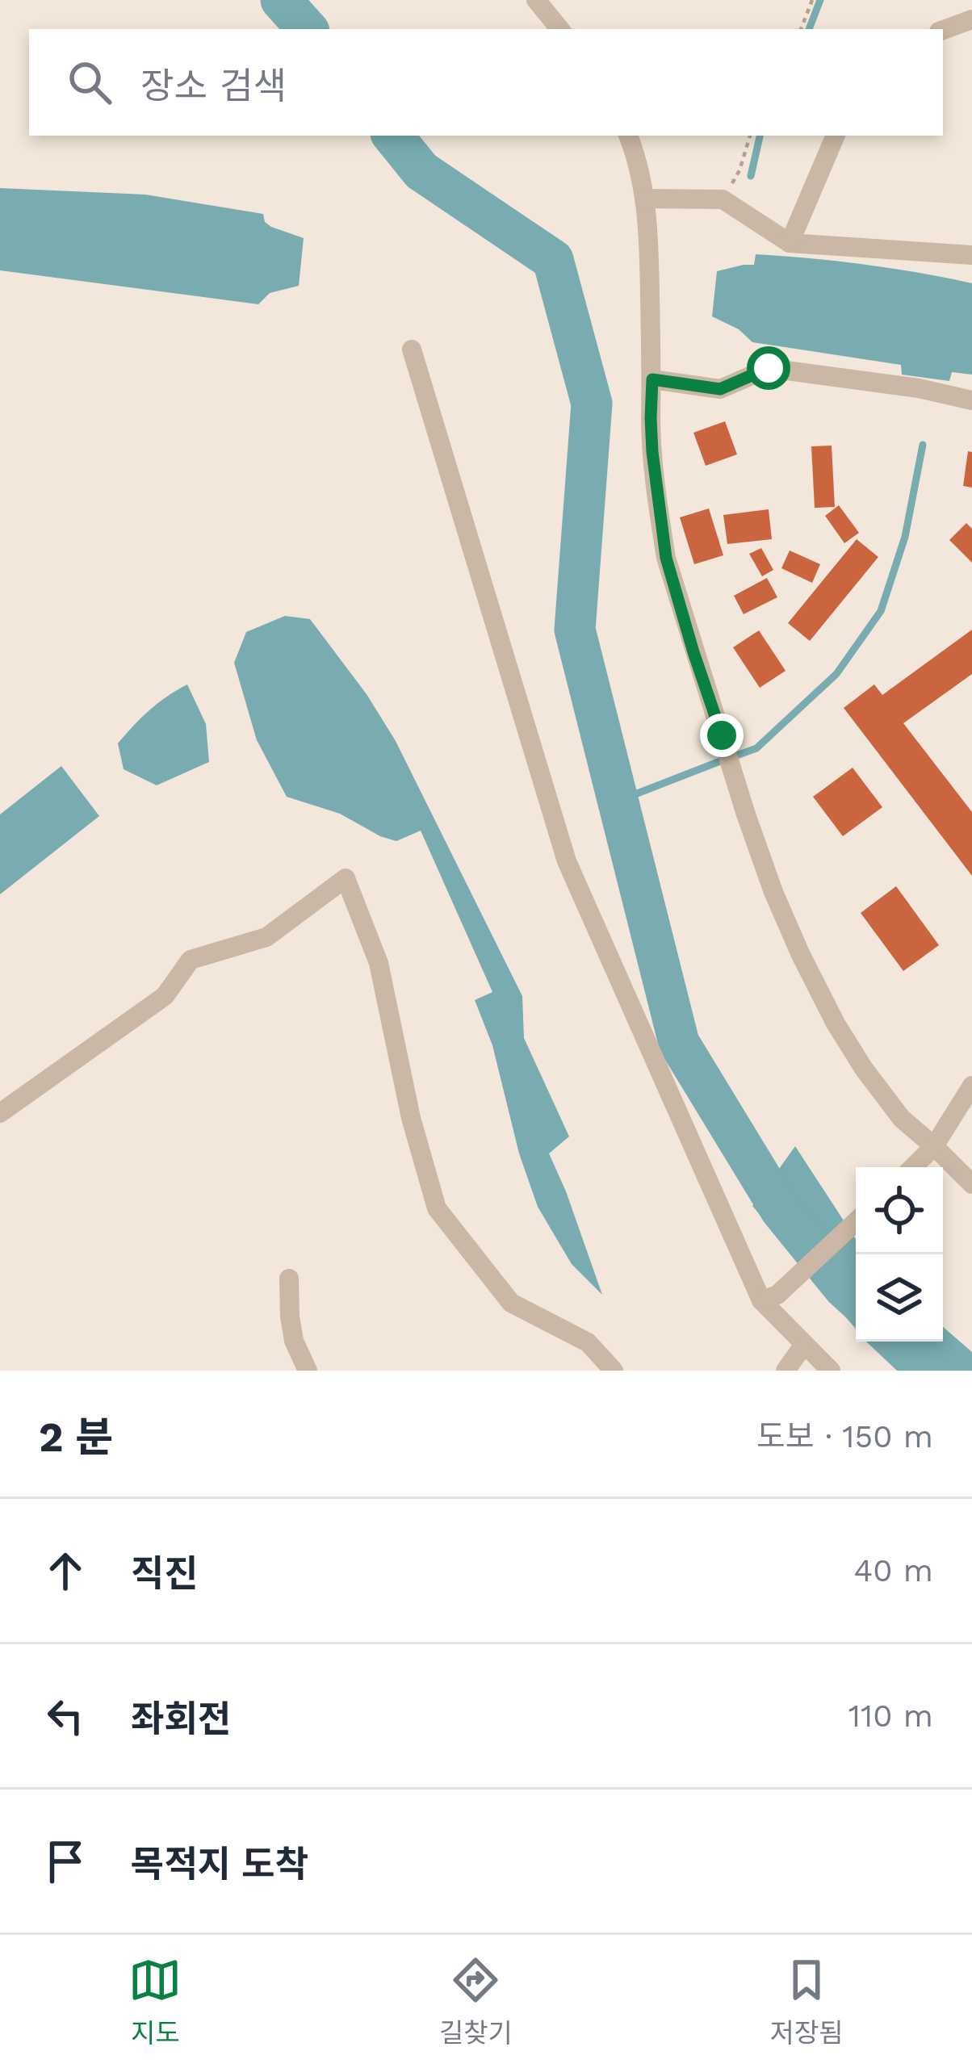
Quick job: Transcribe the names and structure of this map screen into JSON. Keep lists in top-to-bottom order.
{
  "page": {
    "search": "장소 검색",
    "heading": ["2 분", "도보 · 150 m"],
    "list": [
      ["직진", "40 m"],
      ["좌회전", "110 m"],
      "목적지 도착"
    ],
    "nav": ["지도", "길찾기", "저장됨"]
  }
}
